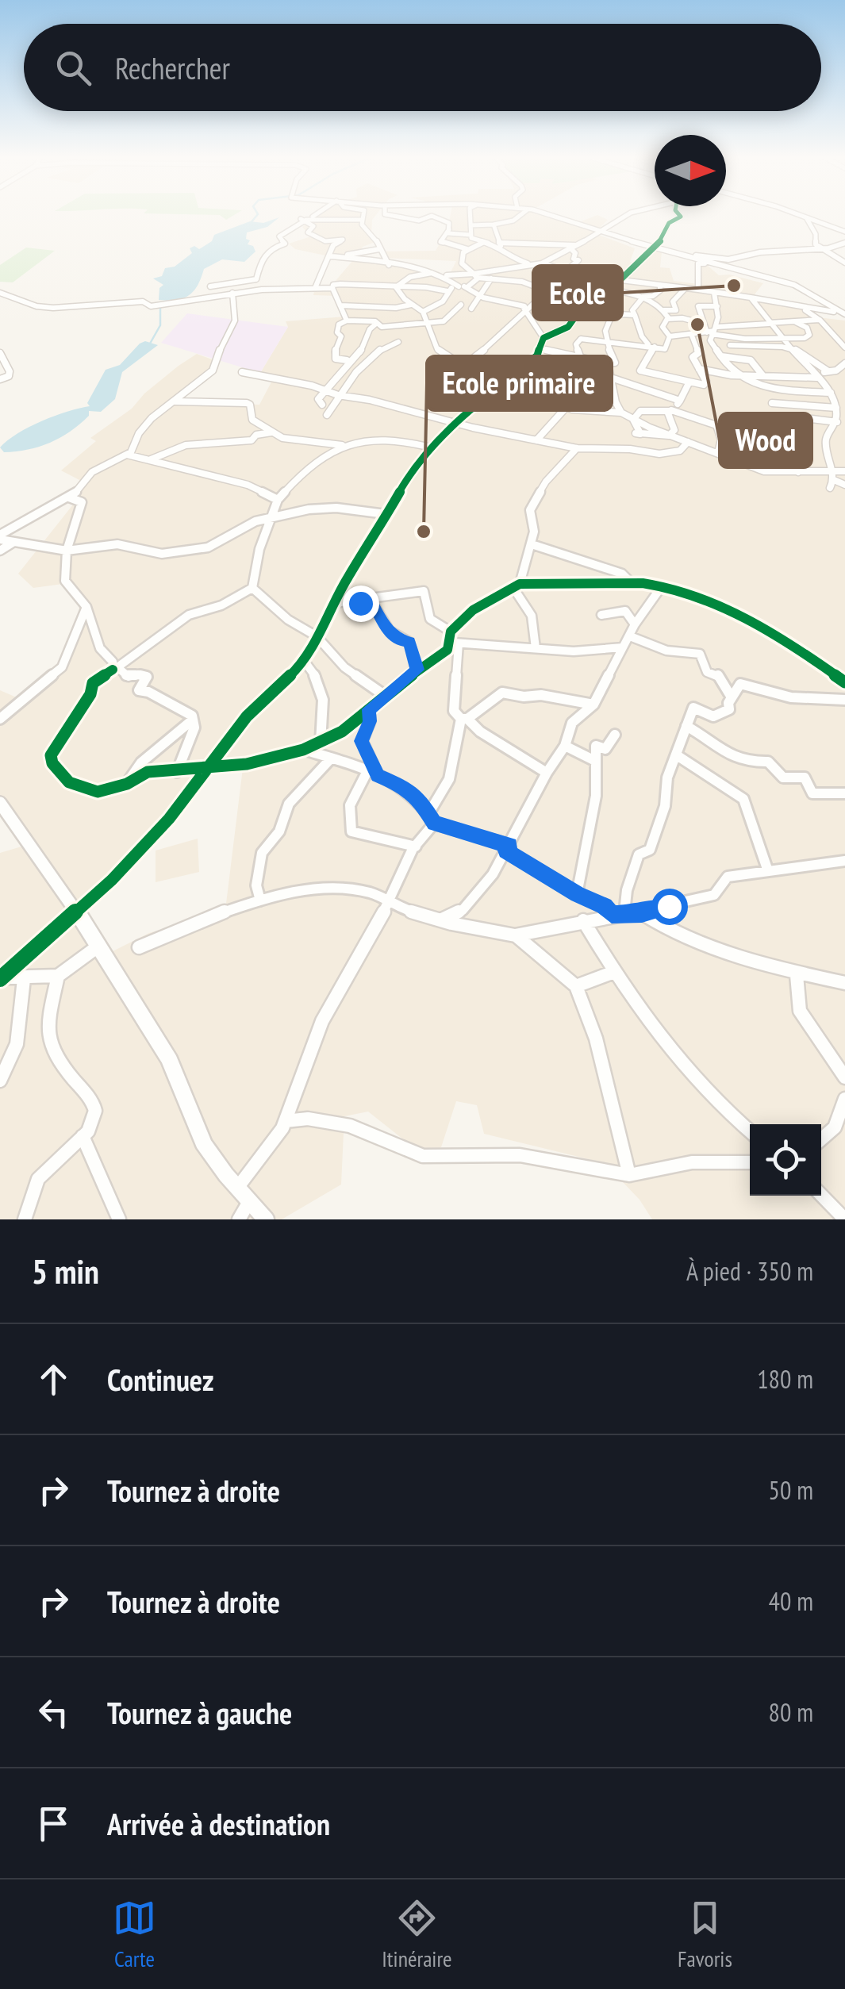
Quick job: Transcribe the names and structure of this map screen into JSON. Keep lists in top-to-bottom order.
{
  "places": ["Ecole", "Wood", "Ecole primaire"],
  "north": "right",
  "page": {
    "search": "Rechercher",
    "heading": ["5 min", "À pied · 350 m"],
    "list": [
      ["Continuez", "180 m"],
      ["Tournez à droite", "50 m"],
      ["Tournez à droite", "40 m"],
      ["Tournez à gauche", "80 m"],
      "Arrivée à destination"
    ],
    "nav": ["Carte", "Itinéraire", "Favoris"]
  }
}
